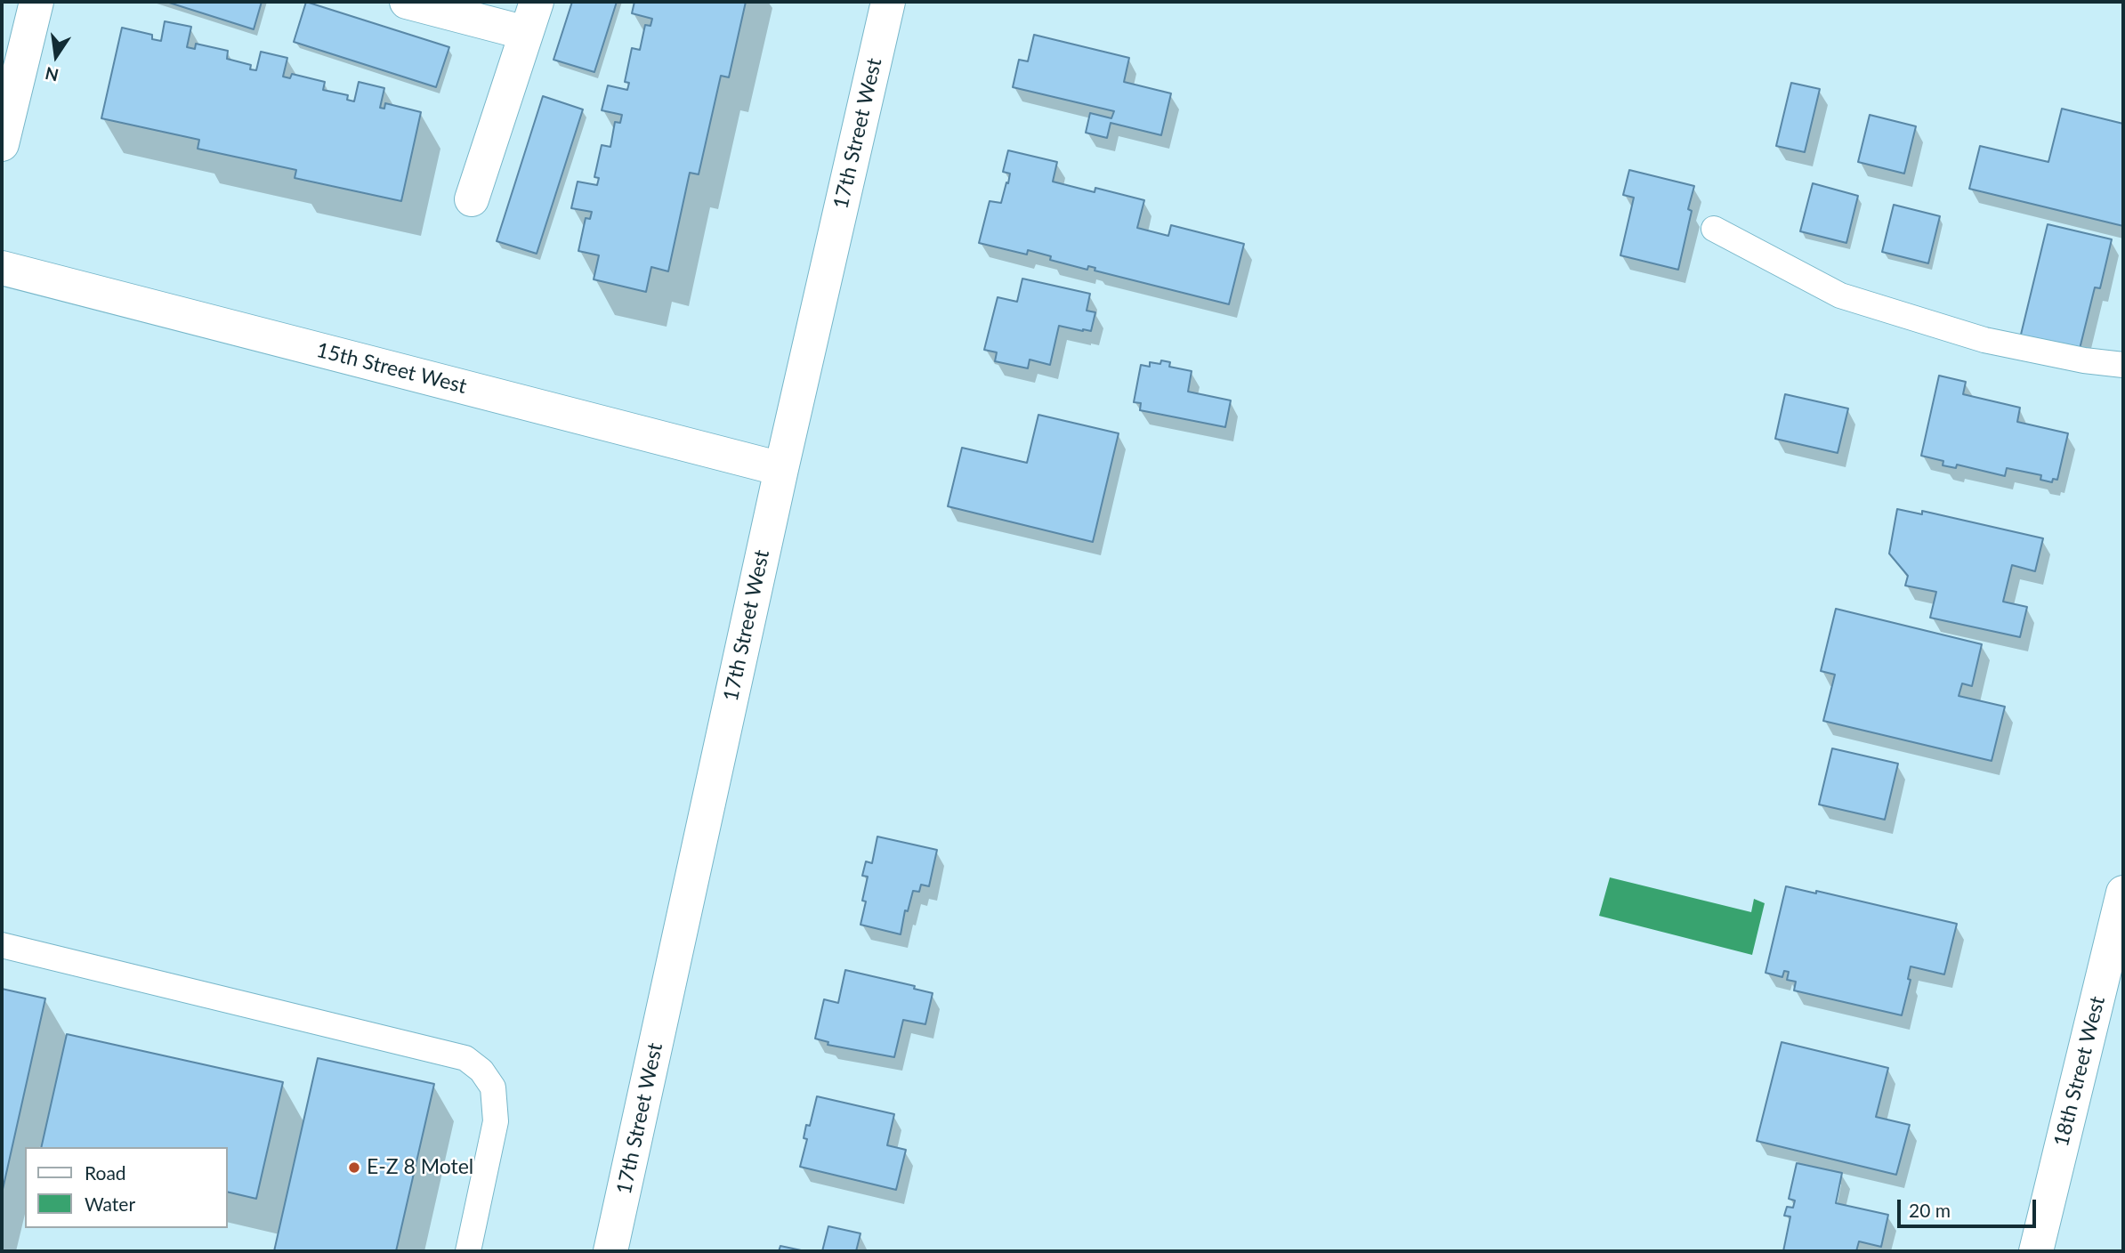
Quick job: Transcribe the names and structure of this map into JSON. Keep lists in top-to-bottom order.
{
  "streets": {
    "street": ["17th Street West", "15th Street West", "18th Street West"]
  },
  "crossings": [
    ["17th Street West", "15th Street West"]
  ],
  "places": ["E-Z 8 Motel"],
  "legend": ["Road", "Water"],
  "scale_bar": "20 m",
  "north": "bottom"
}
